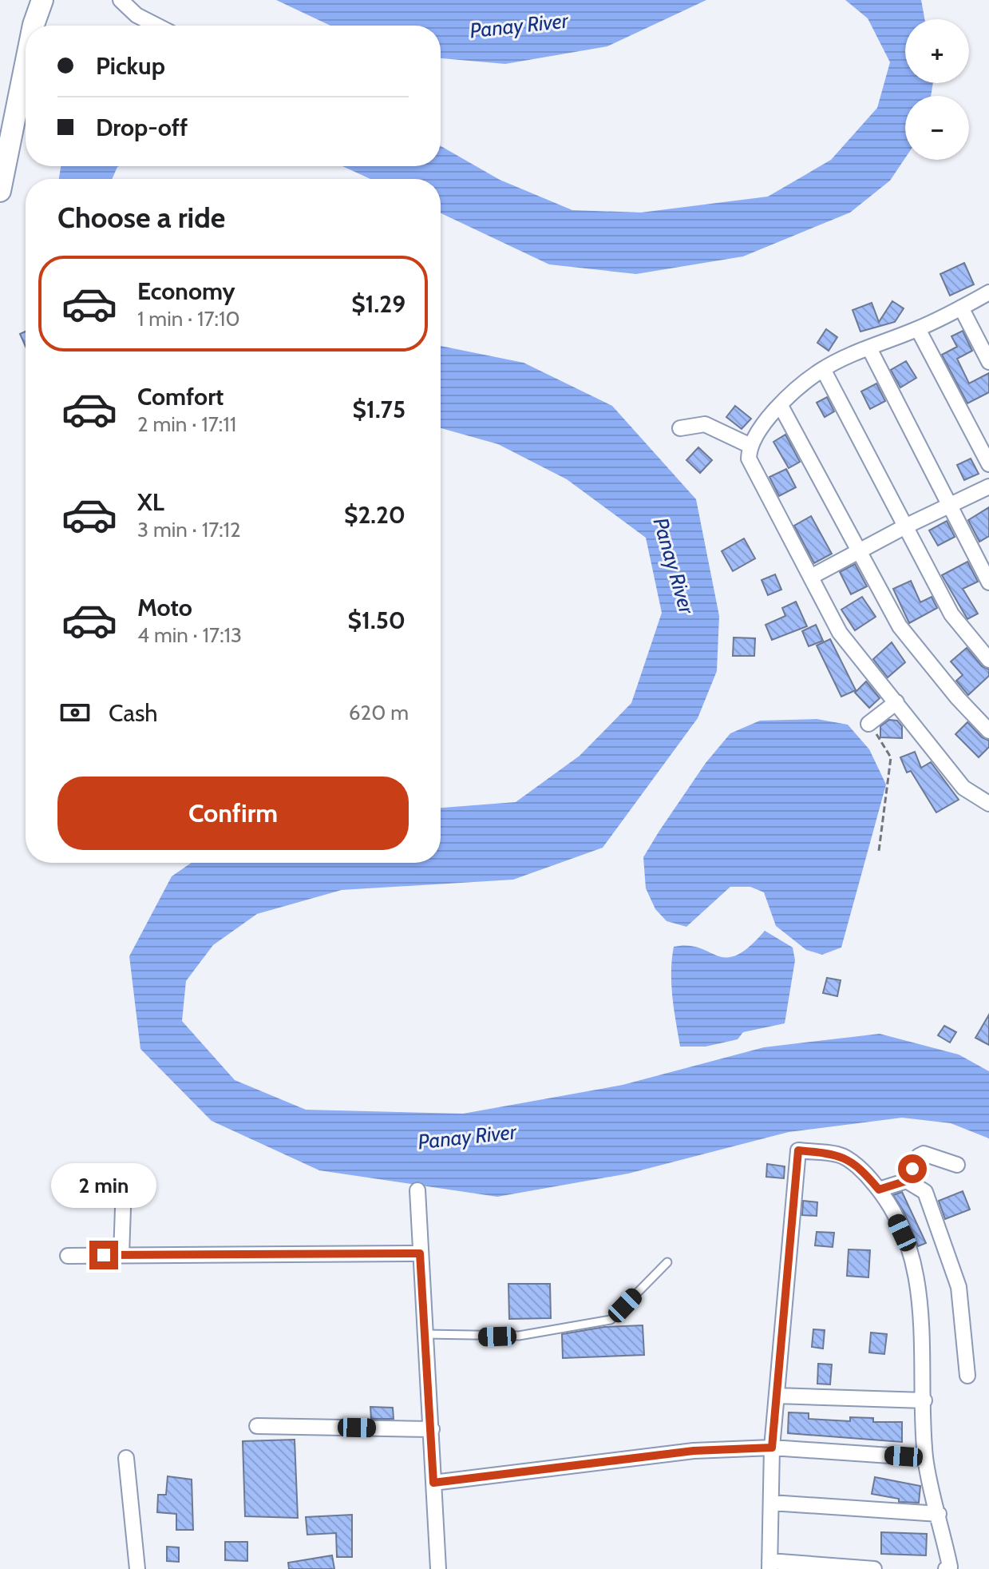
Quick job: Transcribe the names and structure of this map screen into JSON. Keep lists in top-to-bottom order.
{
  "water": ["Panay River"],
  "page": {
    "map_buttons": ["+", "−"],
    "banner": ["Pickup", "Drop-off"],
    "heading": "Choose a ride",
    "list": [
      {
        "name": "Economy",
        "note": "1 min · 17:10",
        "value": "$1.29"
      },
      {
        "name": "Comfort",
        "note": "2 min · 17:11",
        "value": "$1.75"
      },
      {
        "name": "XL",
        "note": "3 min · 17:12",
        "value": "$2.20"
      },
      {
        "name": "Moto",
        "note": "4 min · 17:13",
        "value": "$1.50"
      }
    ],
    "pay": ["Cash", "620 m"],
    "buttons": "Confirm",
    "bubble": "2 min"
  }
}
